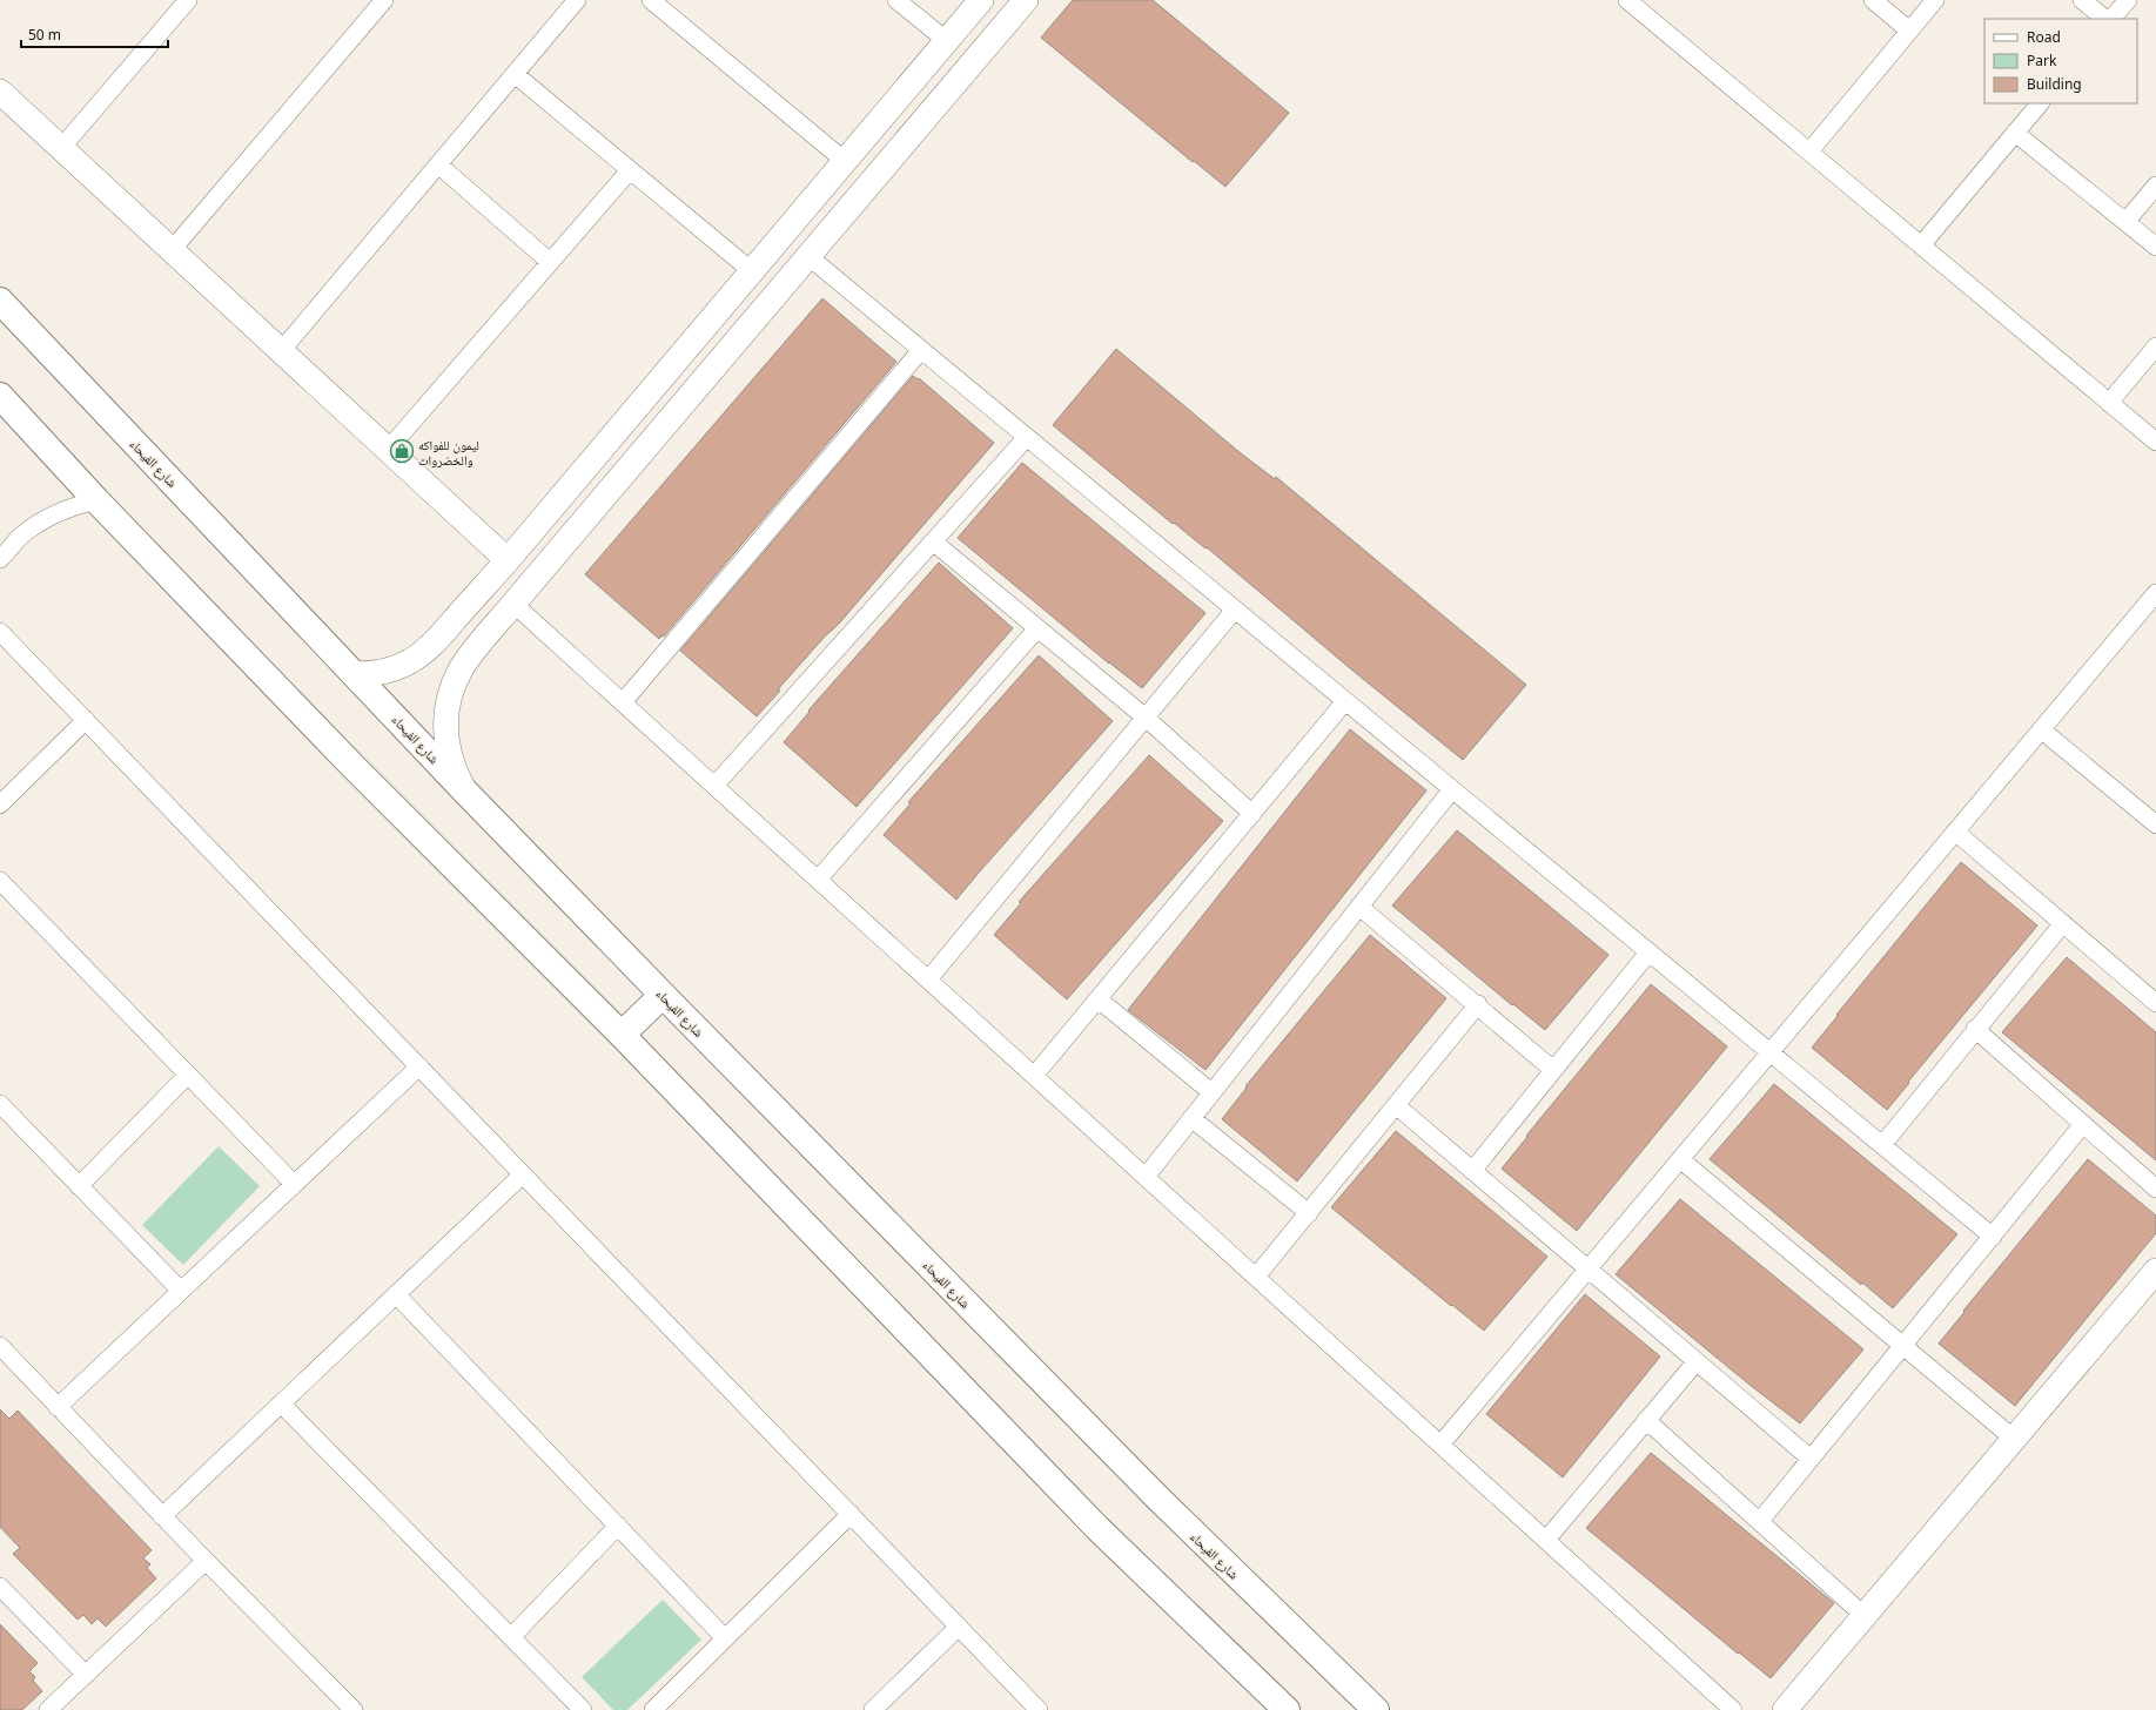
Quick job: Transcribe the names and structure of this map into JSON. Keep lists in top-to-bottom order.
{
  "streets": {
    "highway": ["شارع الفيحاء"]
  },
  "places": {
    "shop": ["ليمون للفواكه والخضروات"]
  },
  "legend": ["Road", "Park", "Building"],
  "scale_bar": "50 m"
}
